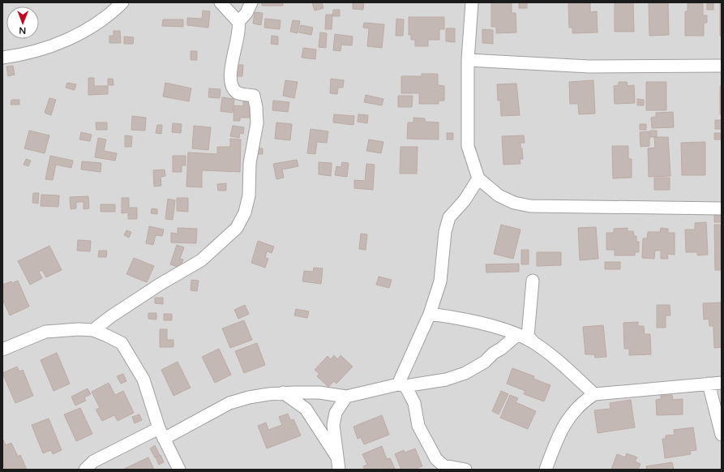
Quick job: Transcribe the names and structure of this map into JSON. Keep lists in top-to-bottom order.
{
  "north": "bottom"
}
